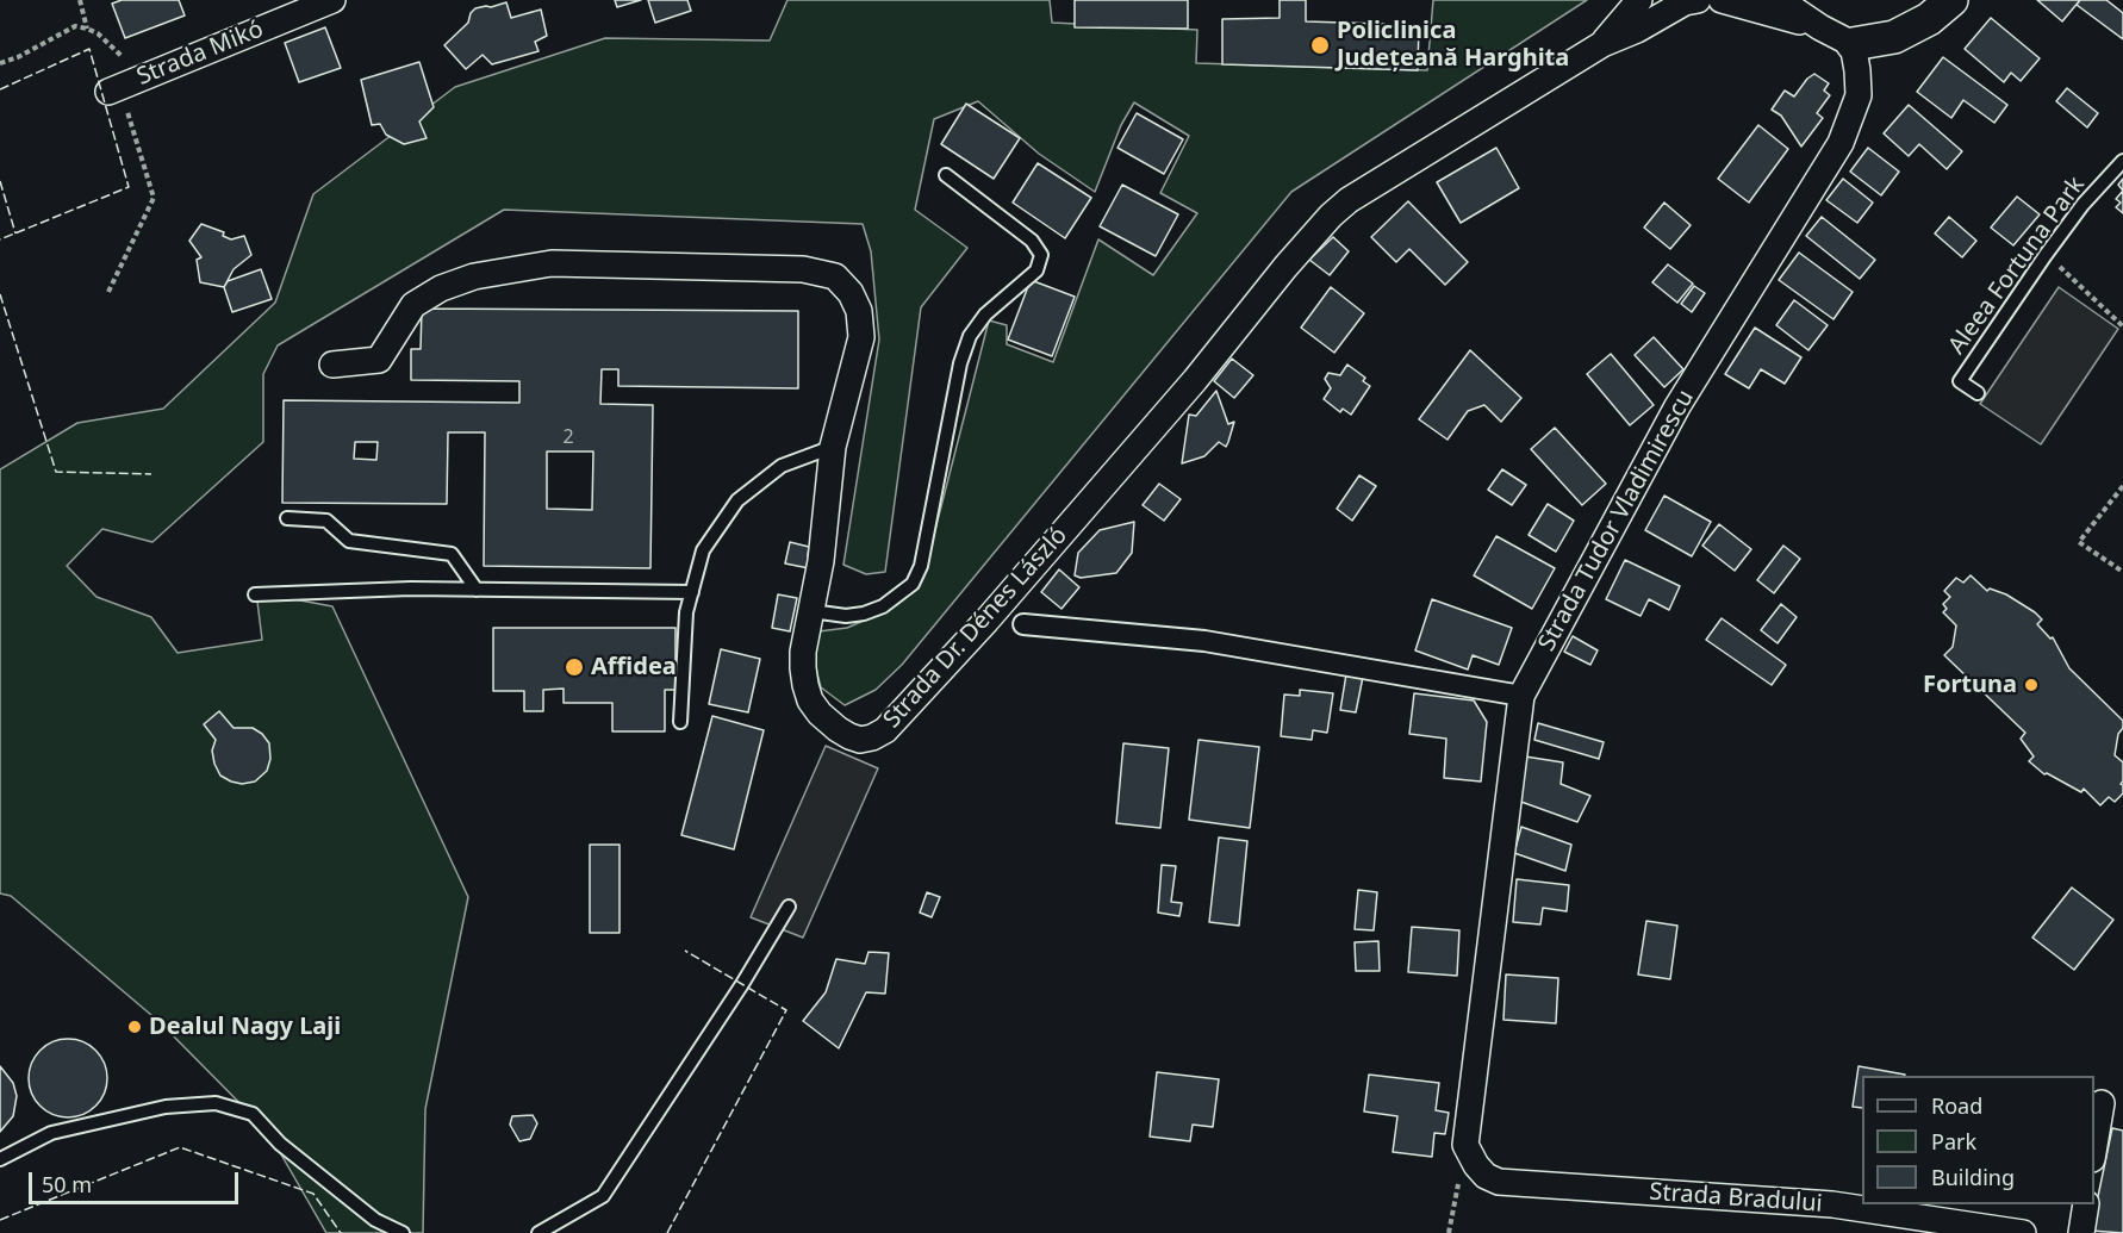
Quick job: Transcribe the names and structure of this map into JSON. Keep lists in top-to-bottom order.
{
  "streets": {
    "street": [
      "Strada Mikó",
      "Strada Tudor Vladimirescu",
      "Strada Dr. Dénes László",
      "Strada Bradului"
    ],
    "lane": ["Aleea Fortuna Park"]
  },
  "crossings": [
    ["Strada Tudor Vladimirescu", "Strada Bradului"]
  ],
  "places": [
    "Policlinica Județeană Harghita",
    "Affidea",
    "Fortuna",
    "Dealul Nagy Laji"
  ],
  "house_numbers": ["2"],
  "legend": ["Road", "Park", "Building"],
  "scale_bar": "50 m"
}
